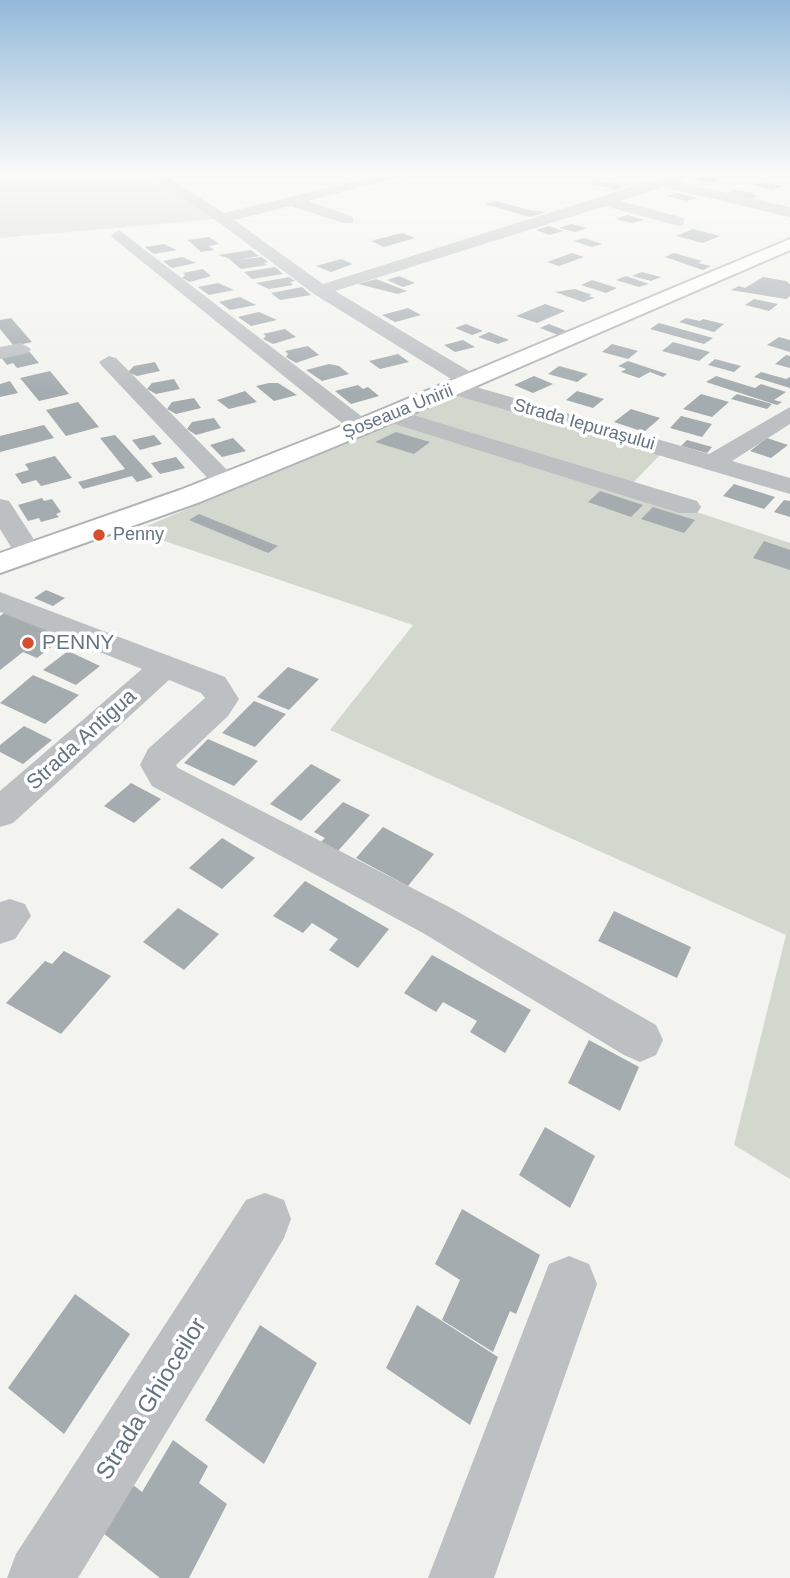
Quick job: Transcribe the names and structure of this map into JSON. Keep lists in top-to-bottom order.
{
  "streets": {
    "main road": ["Șoseaua Unirii"],
    "street": ["Strada Iepurașului", "Strada Antigua", "Strada Ghioceilor"]
  },
  "crossings": [
    ["Șoseaua Unirii", "Strada Iepurașului"]
  ],
  "places": ["Penny", "PENNY"]
}
